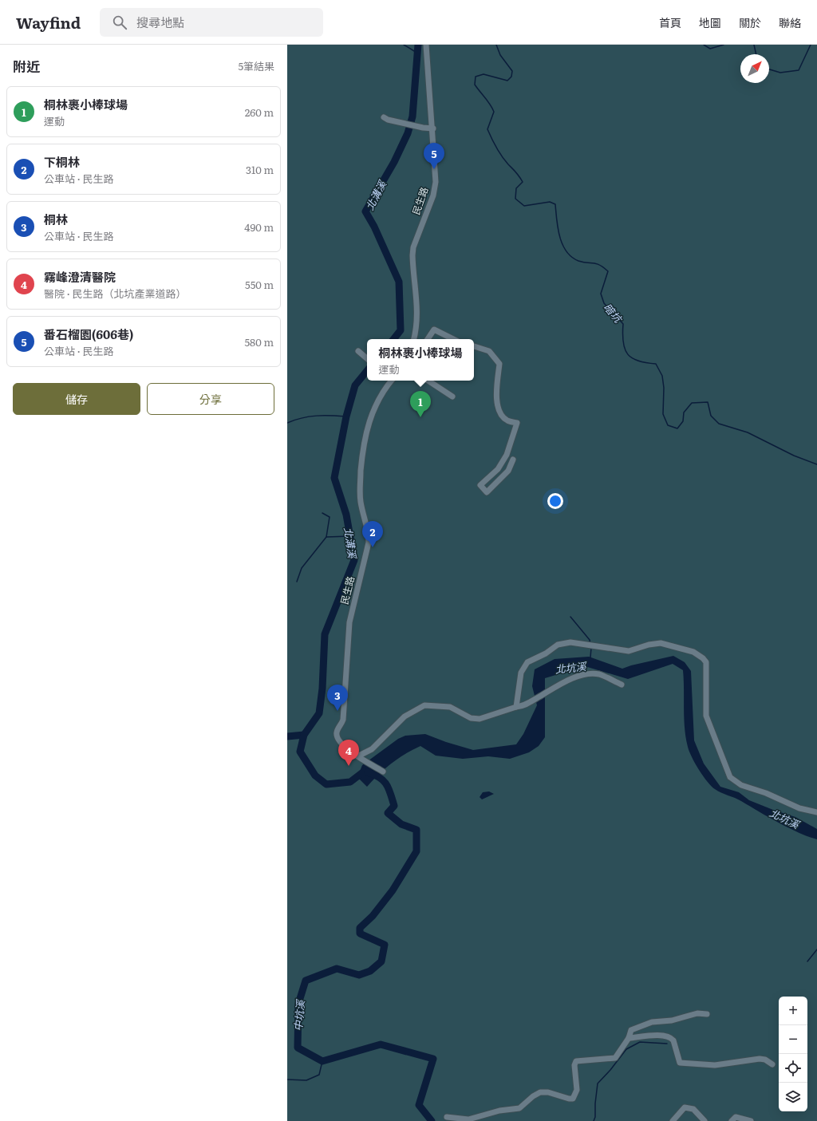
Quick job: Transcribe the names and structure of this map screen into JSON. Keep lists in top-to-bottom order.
{
  "streets": {
    "street": ["民生路"]
  },
  "water": [
    "北溝溪",
    "暗坑",
    "北坑溪",
    "中坑溪"
  ],
  "north": "top right",
  "page": {
    "header": "Wayfind",
    "search": "搜尋地點",
    "nav": [
      "首頁",
      "地圖",
      "關於",
      "聯絡"
    ],
    "heading": ["附近", "5筆結果"],
    "list": [
      {
        "mark": "1",
        "name": "桐林裹小棒球場",
        "note": "運動",
        "value": "260 m"
      },
      {
        "mark": "2",
        "name": "下桐林",
        "note": "公車站 · 民生路",
        "value": "310 m"
      },
      {
        "mark": "3",
        "name": "桐林",
        "note": "公車站 · 民生路",
        "value": "490 m"
      },
      {
        "mark": "4",
        "name": "霧峰澄清醫院",
        "note": "醫院 · 民生路（北坑產業道路）",
        "value": "550 m"
      },
      {
        "mark": "5",
        "name": "番石榴園(606巷)",
        "note": "公車站 · 民生路",
        "value": "580 m"
      }
    ],
    "pins": [
      "5",
      "1",
      "2",
      "3",
      "4"
    ],
    "popup": ["桐林裹小棒球場", "運動"],
    "buttons": ["儲存", "分享"],
    "map_buttons": ["+", "−"]
  }
}
